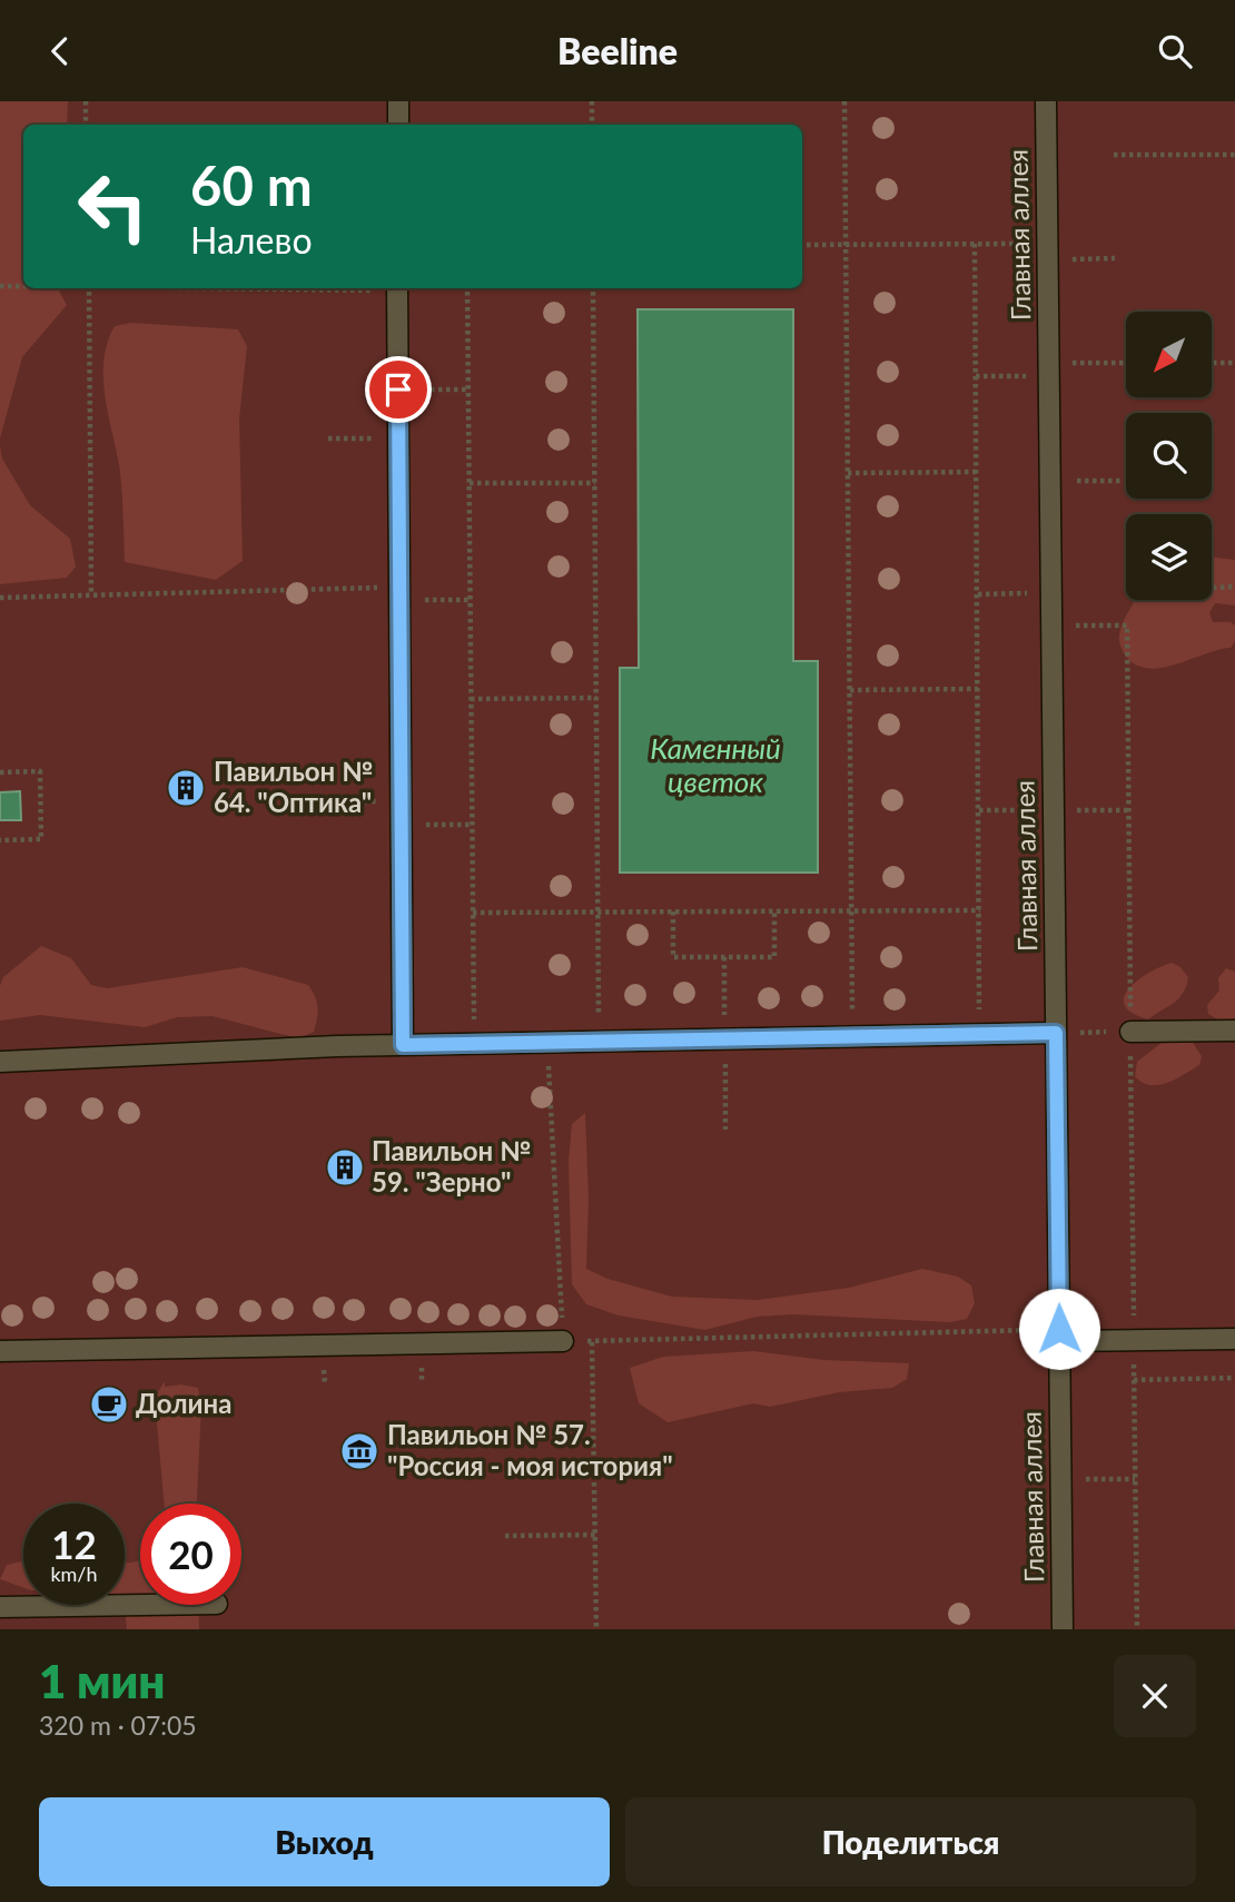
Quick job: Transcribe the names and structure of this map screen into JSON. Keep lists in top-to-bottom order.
{
  "streets": {
    "lane": ["Главная аллея"]
  },
  "water": ["Каменный цветок"],
  "places": {
    "building": ["Павильон № 64. \"Оптика\"", "Павильон № 59. \"Зерно\""],
    "cafe": ["Долина"],
    "museum": ["Павильон № 57. \"Россия - моя история\""]
  },
  "north": "bottom left",
  "page": {
    "header": "Beeline",
    "turn": ["60 m", "Налево"],
    "speed": "12 km/h",
    "limit": "20",
    "heading": ["1 мин", "320 m · 07:05"],
    "buttons": ["Выход", "Поделиться"]
  }
}
